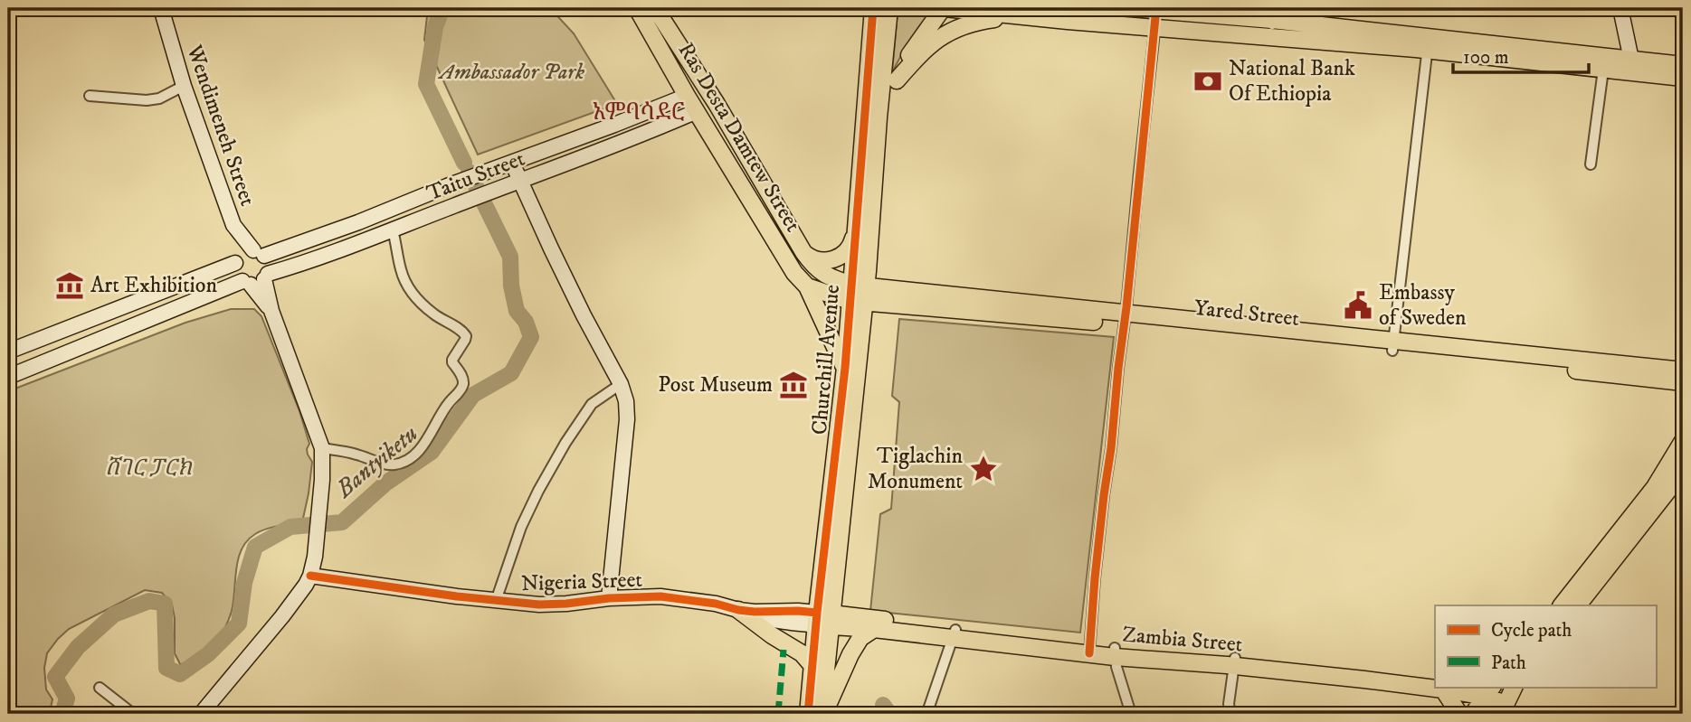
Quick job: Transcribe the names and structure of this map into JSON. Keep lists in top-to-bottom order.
{
  "streets": {
    "main road": [
      "Ras Desta Damtew Street",
      "Yared Street",
      "Churchill Avenue",
      "Zambia Street"
    ],
    "street": ["Wendimeneh Street", "Taitu Street", "Nigeria Street"]
  },
  "crossings": [
    ["Wendimeneh Street", "Taitu Street"],
    ["Ras Desta Damtew Street", "Taitu Street"],
    ["Ras Desta Damtew Street", "Yared Street"],
    ["Ras Desta Damtew Street", "Churchill Avenue"],
    ["Yared Street", "Churchill Avenue"],
    ["Churchill Avenue", "Nigeria Street"],
    ["Churchill Avenue", "Zambia Street"],
    ["Nigeria Street", "Zambia Street"]
  ],
  "districts": ["አምባሳደር"],
  "water": ["Bantyiketu"],
  "parks": ["Ambassador Park", "ሸገር ፓርክ"],
  "places": {
    "bank": ["National Bank Of Ethiopia"],
    "museum": ["Art Exhibition", "Post Museum"],
    "public building": ["Embassy of Sweden"],
    "place": ["Tiglachin Monument"]
  },
  "legend": ["Cycle path", "Path"],
  "scale_bar": "100 m"
}
